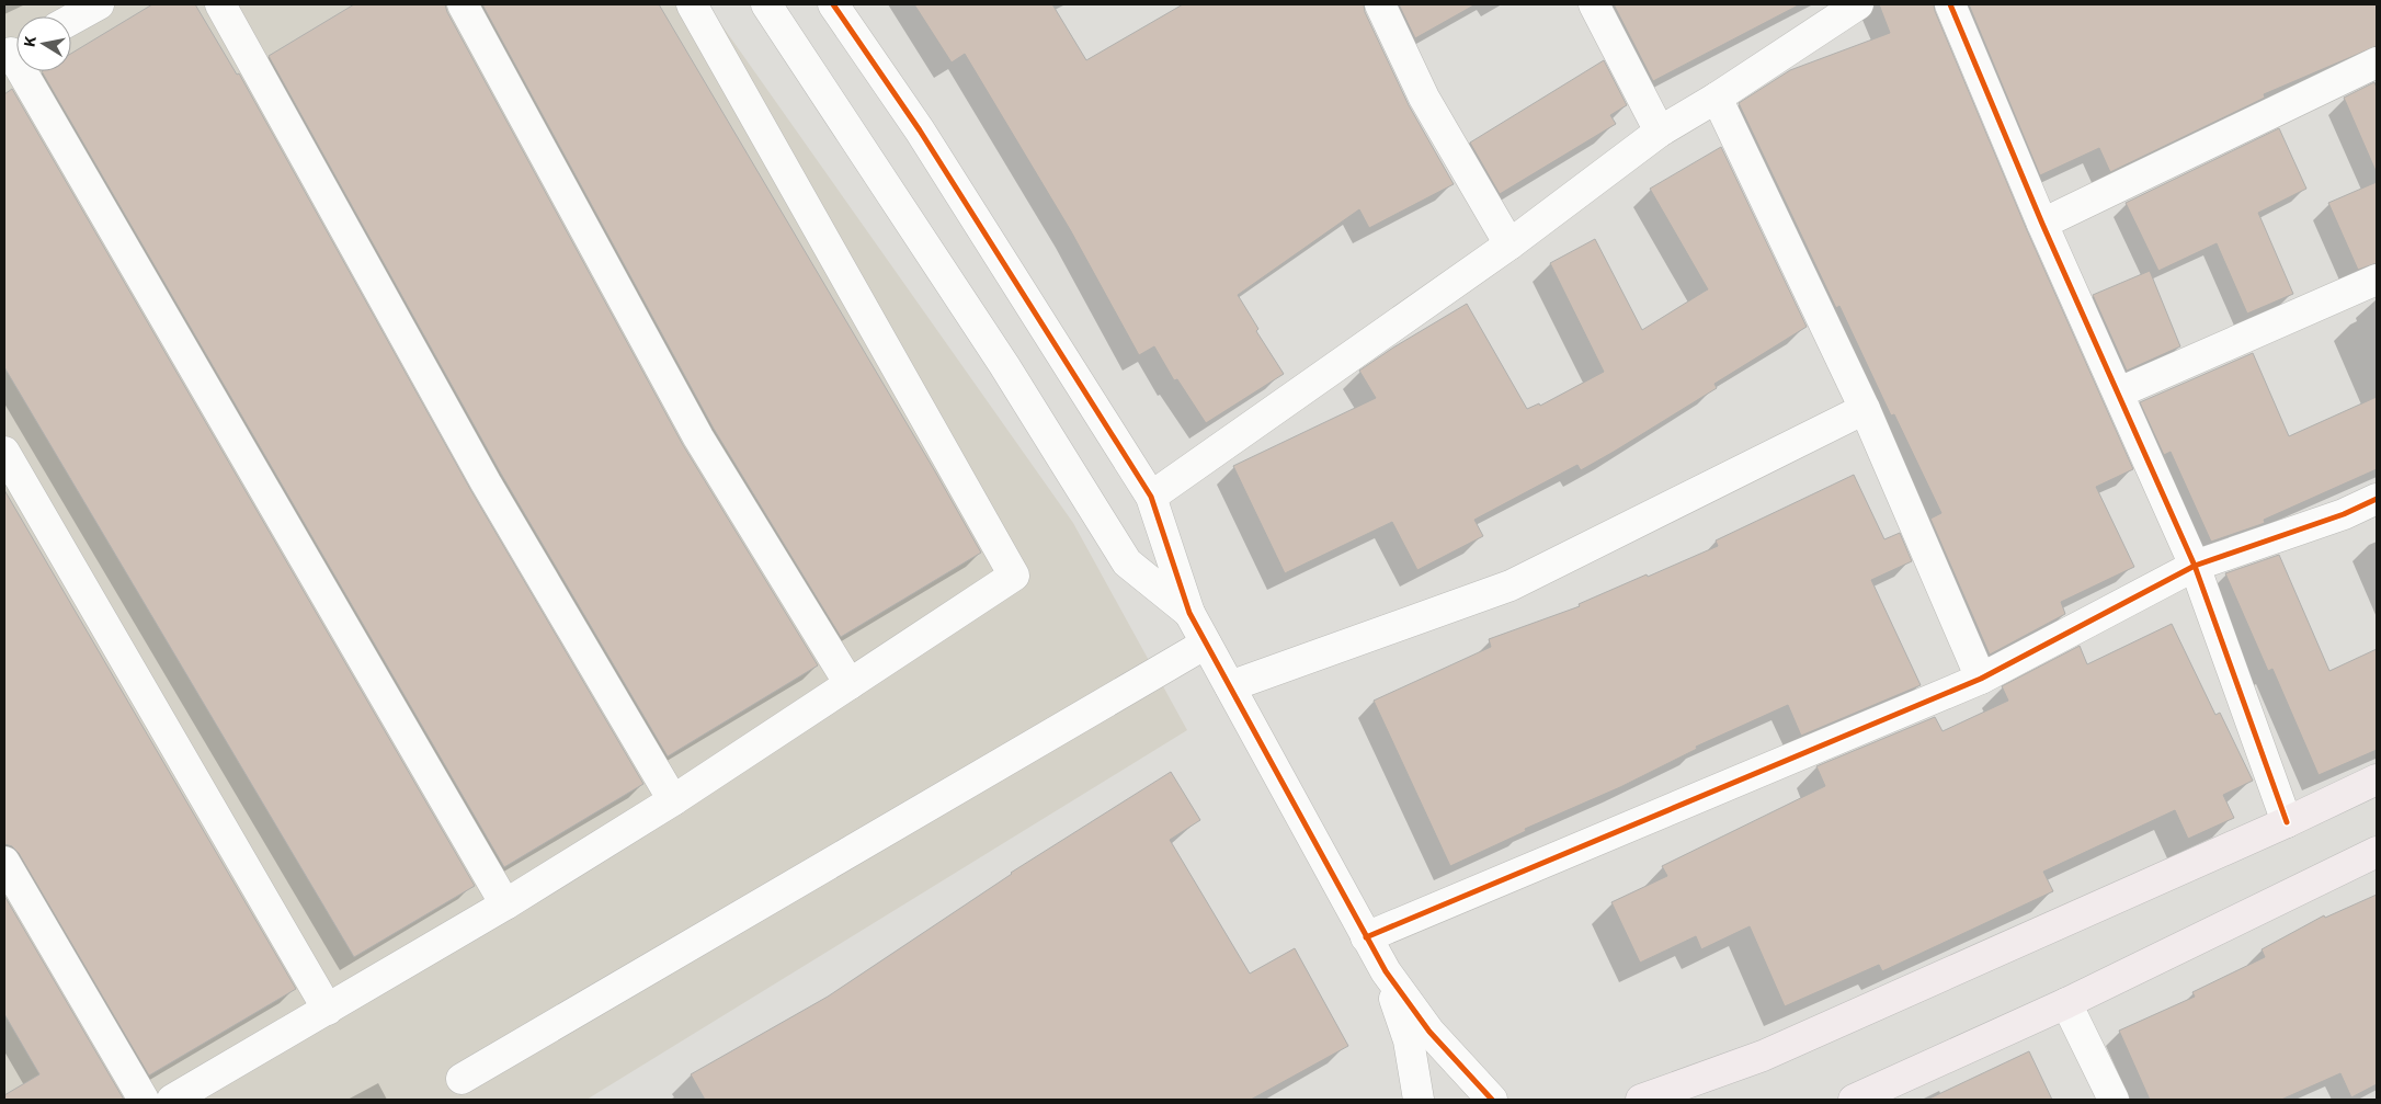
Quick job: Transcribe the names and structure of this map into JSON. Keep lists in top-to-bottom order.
{
  "north": "left"
}
